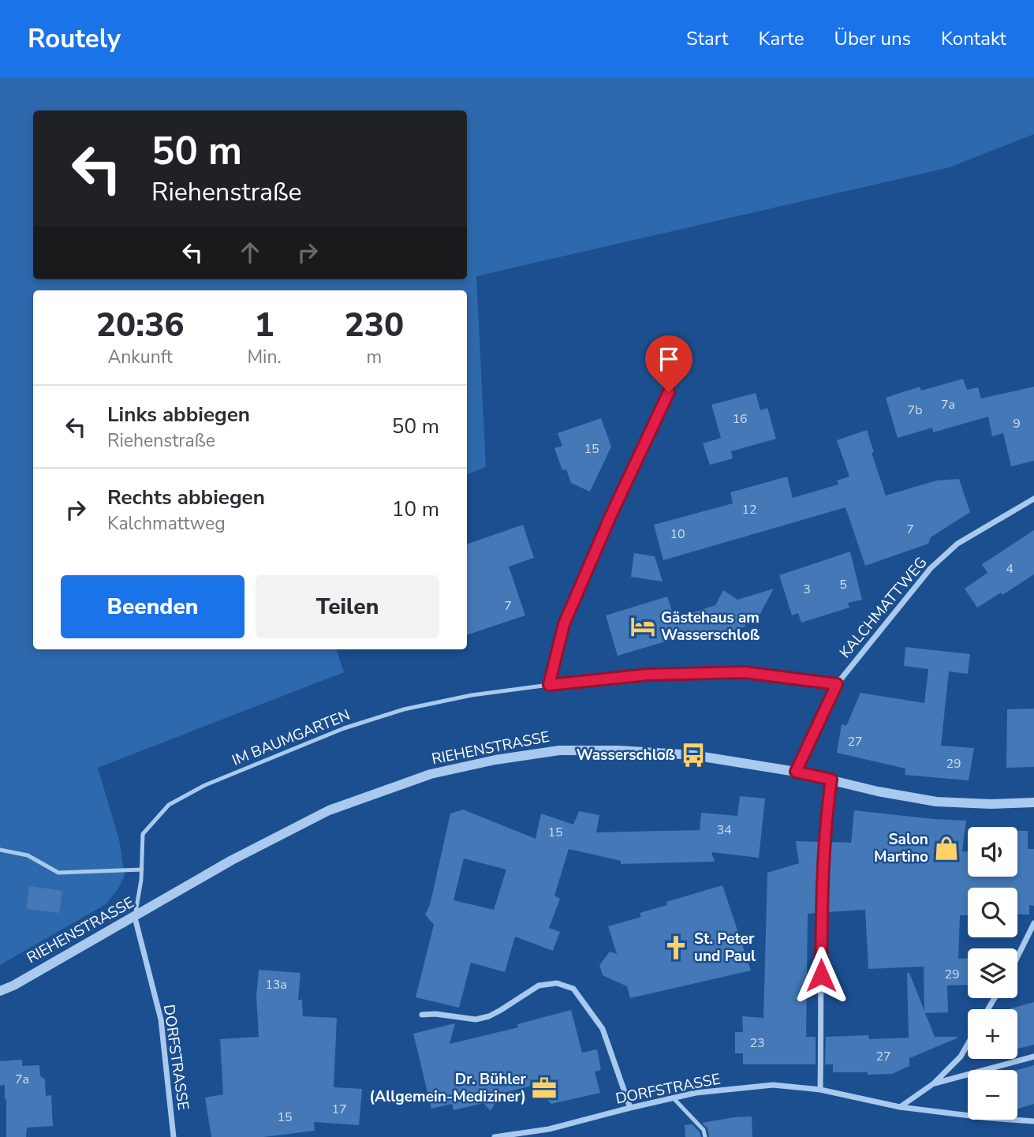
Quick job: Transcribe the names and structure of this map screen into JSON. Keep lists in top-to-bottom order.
{
  "streets": {
    "street": ["KALCHMATTWEG", "RIEHENSTRASSE", "DORFSTRASSE"],
    "lane": ["IM BAUMGARTEN"]
  },
  "crossings": [
    ["KALCHMATTWEG", "IM BAUMGARTEN"],
    ["KALCHMATTWEG", "RIEHENSTRASSE"],
    ["IM BAUMGARTEN", "RIEHENSTRASSE"],
    ["IM BAUMGARTEN", "DORFSTRASSE"],
    ["RIEHENSTRASSE", "DORFSTRASSE"]
  ],
  "places": {
    "hotel": ["Gästehaus am Wasserschloß"],
    "bus stop": ["Wasserschloß"],
    "shop": ["Salon Martino"],
    "church": ["St. Peter und Paul"],
    "office": ["Dr. Bühler (Allgemein-Mediziner)"]
  },
  "house_numbers": [
    "7a",
    "7b",
    "16",
    "9",
    "15",
    "12",
    "7",
    "10",
    "4",
    "5",
    "3",
    "7",
    "27",
    "29",
    "34",
    "15",
    "29",
    "13a",
    "23",
    "27",
    "7a",
    "17",
    "15"
  ],
  "page": {
    "header": "Routely",
    "nav": [
      "Start",
      "Karte",
      "Über uns",
      "Kontakt"
    ],
    "turn": ["50 m", "Riehenstraße"],
    "eta": [
      "20:36",
      "Ankunft",
      "1",
      "Min.",
      "230",
      "m"
    ],
    "list": [
      {
        "name": "Links abbiegen",
        "note": "Riehenstraße",
        "value": "50 m"
      },
      {
        "name": "Rechts abbiegen",
        "note": "Kalchmattweg",
        "value": "10 m"
      }
    ],
    "buttons": ["Beenden", "Teilen"],
    "map_buttons": ["+", "−"]
  }
}
